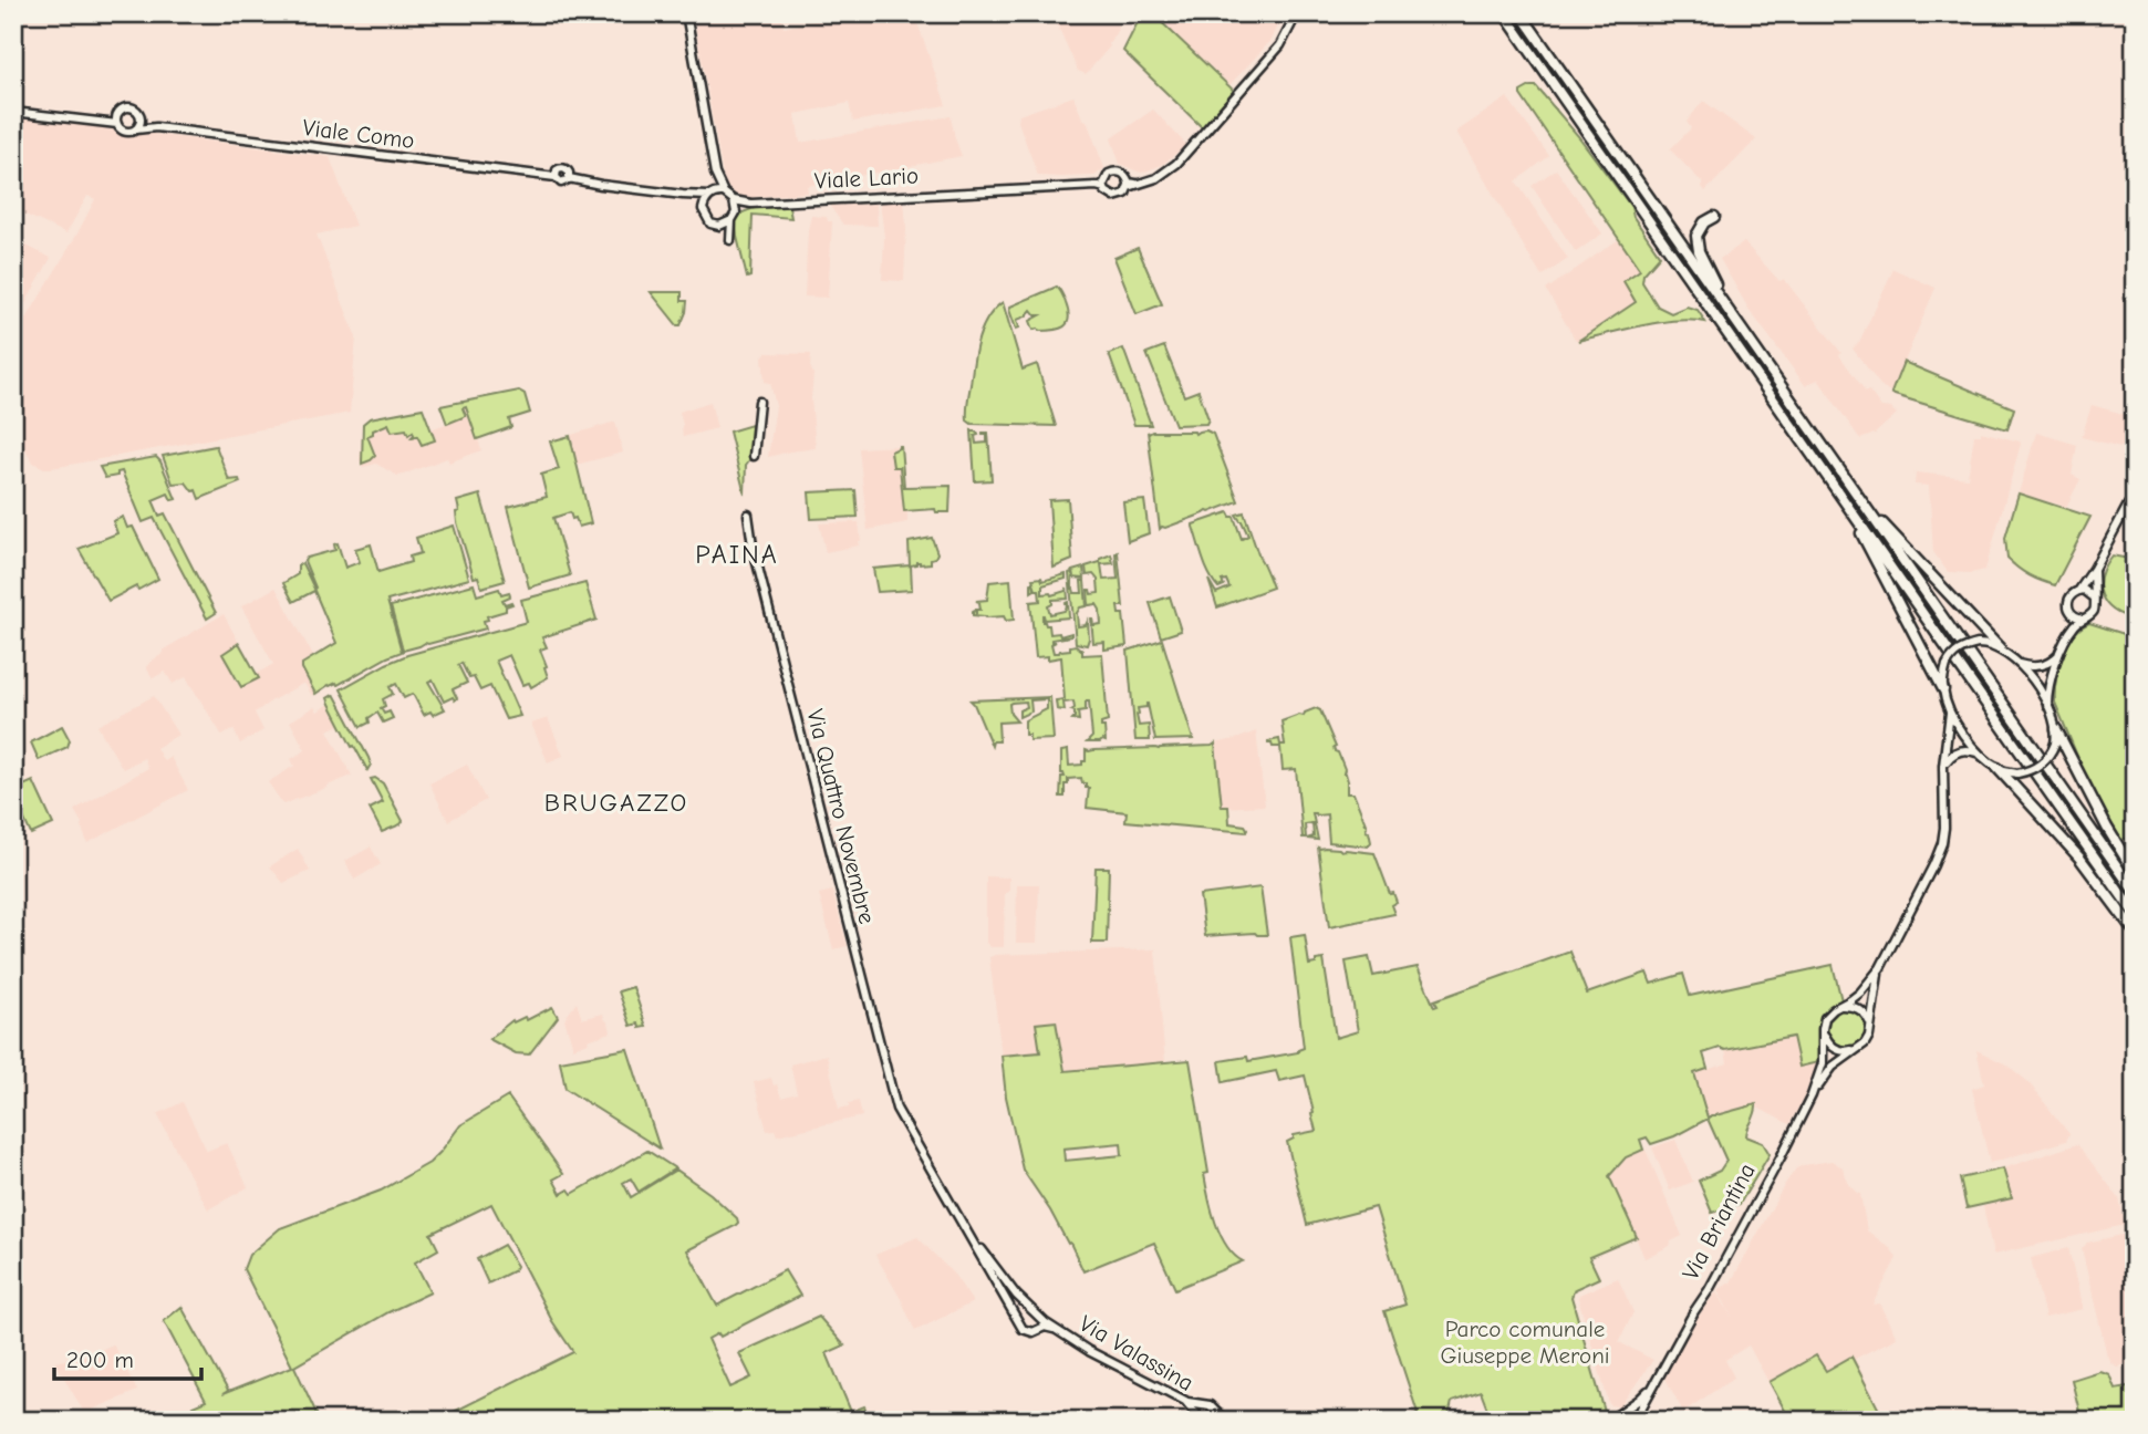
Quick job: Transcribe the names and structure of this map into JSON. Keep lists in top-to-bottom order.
{
  "streets": {
    "main road": [
      "Viale Como",
      "Viale Lario",
      "Via Quattro Novembre",
      "Via Briantina",
      "Via Valassina"
    ]
  },
  "crossings": [
    ["Via Quattro Novembre", "Via Valassina"]
  ],
  "districts": ["PAINA", "BRUGAZZO"],
  "parks": ["Parco comunale Giuseppe Meroni"],
  "scale_bar": "200 m"
}
